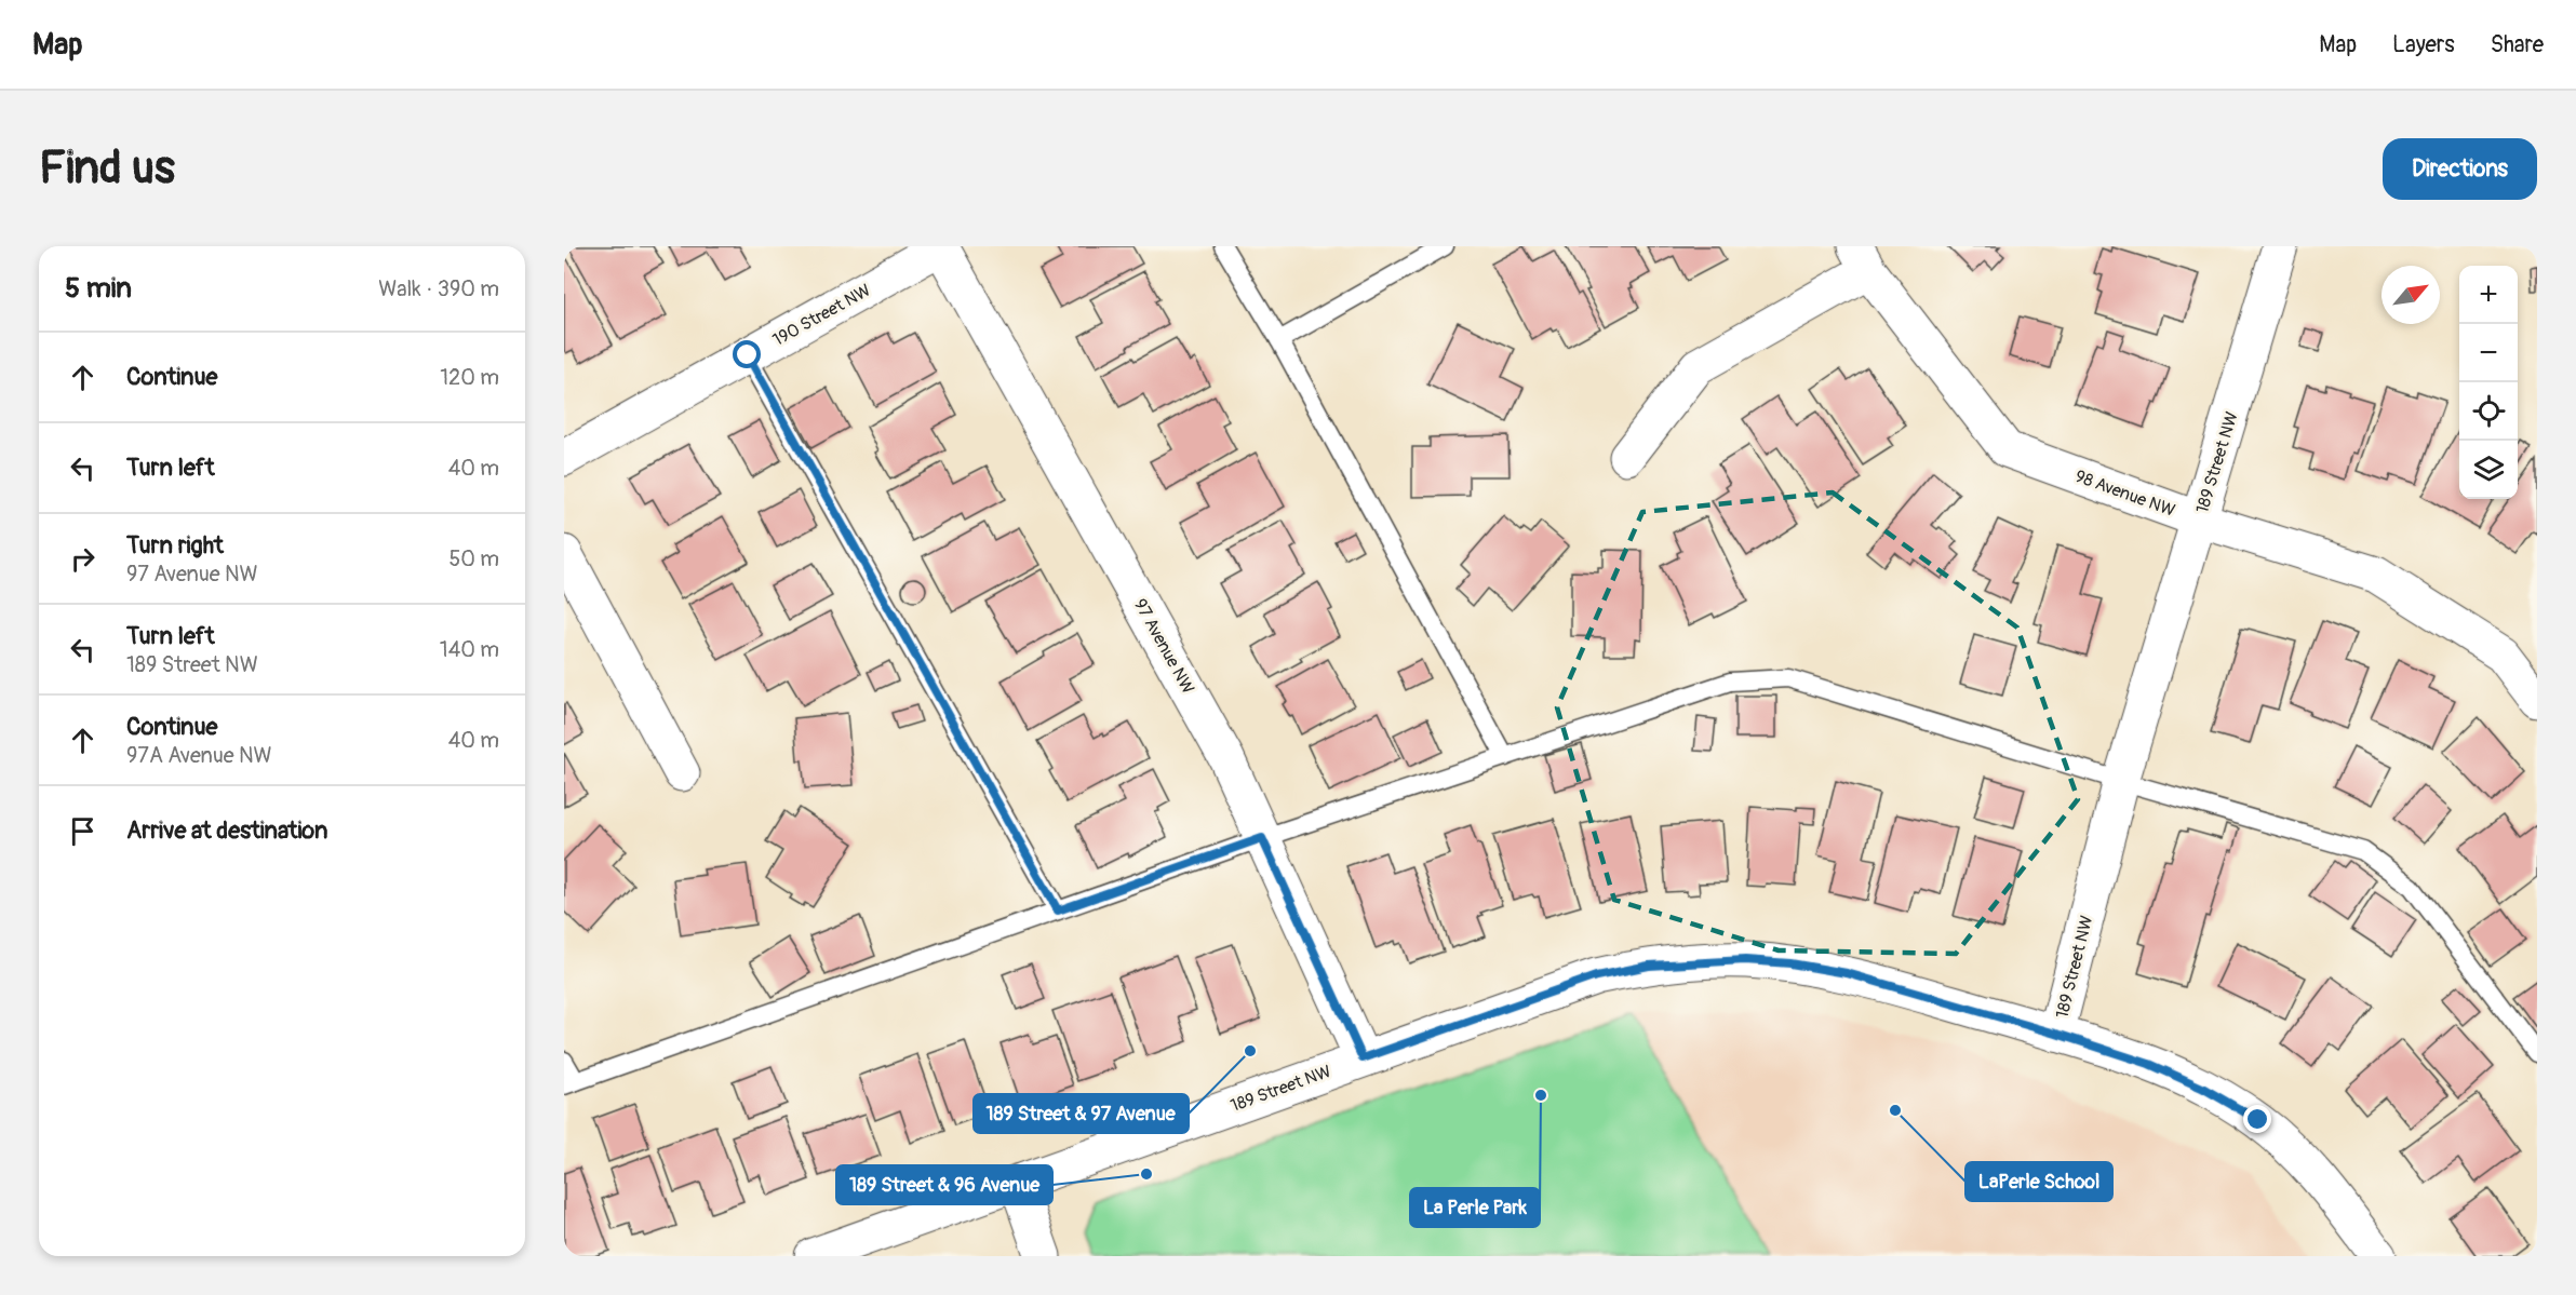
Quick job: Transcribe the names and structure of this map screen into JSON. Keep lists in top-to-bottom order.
{
  "streets": {
    "street": [
      "190 Street NW",
      "189 Street NW",
      "98 Avenue NW",
      "97 Avenue NW"
    ]
  },
  "crossings": [
    ["190 Street NW", "97 Avenue NW"],
    ["189 Street NW", "98 Avenue NW"],
    ["189 Street NW", "97 Avenue NW"]
  ],
  "places": [
    "189 Street & 97 Avenue",
    "La Perle Park",
    "LaPerle School",
    "189 Street & 96 Avenue"
  ],
  "north": "top right",
  "page": {
    "header": "Map",
    "nav": ["Map", "Layers", "Share"],
    "buttons": "Directions",
    "title": "Find us",
    "heading": ["5 min", "Walk · 390 m"],
    "map_buttons": ["+", "−"],
    "list": [
      ["Continue", "120 m"],
      ["Turn left", "40 m"],
      ["Turn right", "97 Avenue NW", "50 m"],
      ["Turn left", "189 Street NW", "140 m"],
      ["Continue", "97A Avenue NW", "40 m"],
      "Arrive at destination"
    ]
  }
}
